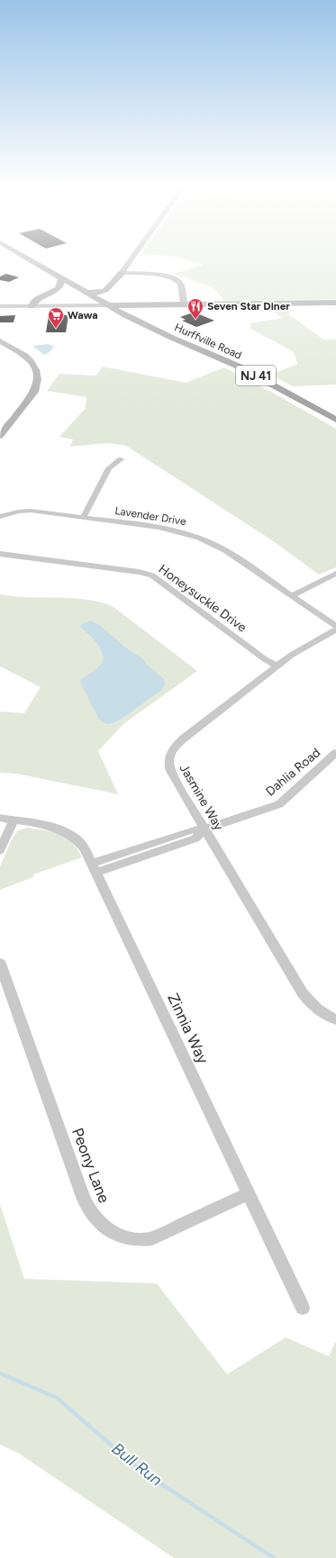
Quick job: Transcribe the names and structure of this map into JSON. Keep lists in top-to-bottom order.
{
  "streets": {
    "main road": ["Hurffville Road", "NJ 41"],
    "street": [
      "Lavender Drive",
      "Honeysuckle Drive",
      "Dahlia Road",
      "Jasmine Way",
      "Zinnia Way",
      "Peony Lane"
    ]
  },
  "crossings": [
    ["Honeysuckle Drive", "Jasmine Way"],
    ["Dahlia Road", "Jasmine Way"],
    ["Dahlia Road", "Zinnia Way"],
    ["Zinnia Way", "Peony Lane"]
  ],
  "water": ["Bull Run"],
  "places": {
    "restaurant": ["Seven Star Diner"],
    "supermarket": ["Wawa"]
  }
}
